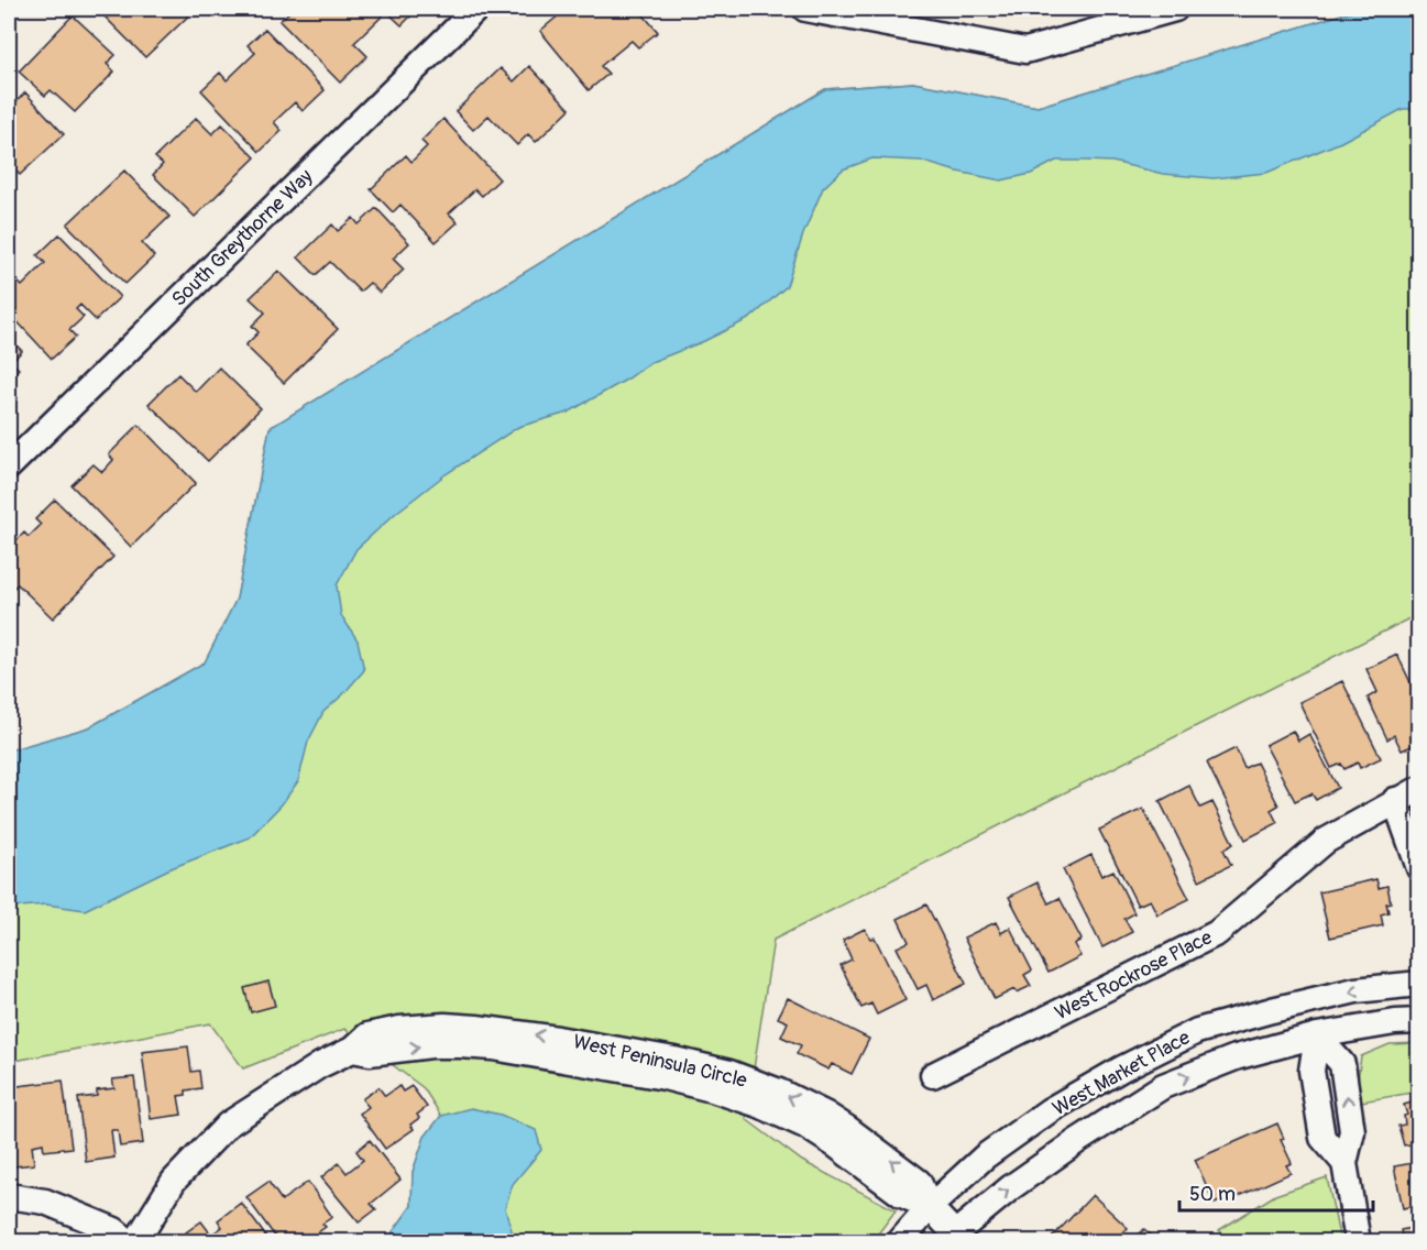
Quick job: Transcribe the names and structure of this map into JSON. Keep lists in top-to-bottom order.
{
  "streets": {
    "street": [
      "South Greythorne Way",
      "West Rockrose Place",
      "West Peninsula Circle",
      "West Market Place"
    ]
  },
  "crossings": [
    ["West Peninsula Circle", "West Market Place"]
  ],
  "scale_bar": "50 m"
}
